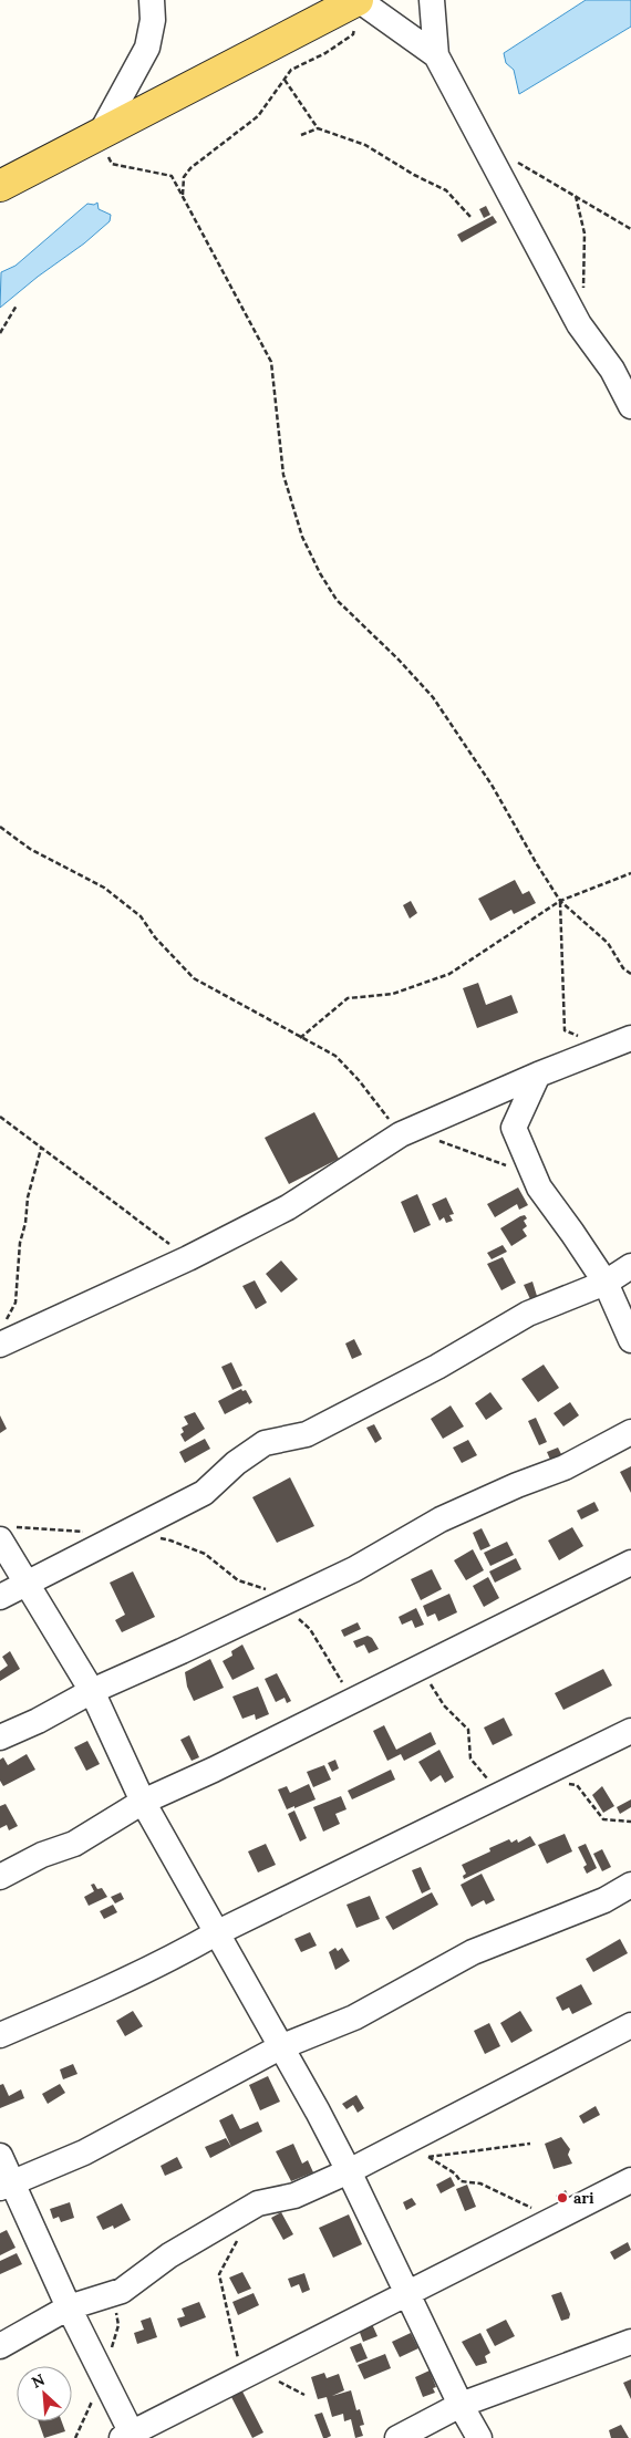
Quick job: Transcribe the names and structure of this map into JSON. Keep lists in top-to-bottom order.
{
  "places": ["ari"],
  "north": "top left"
}
